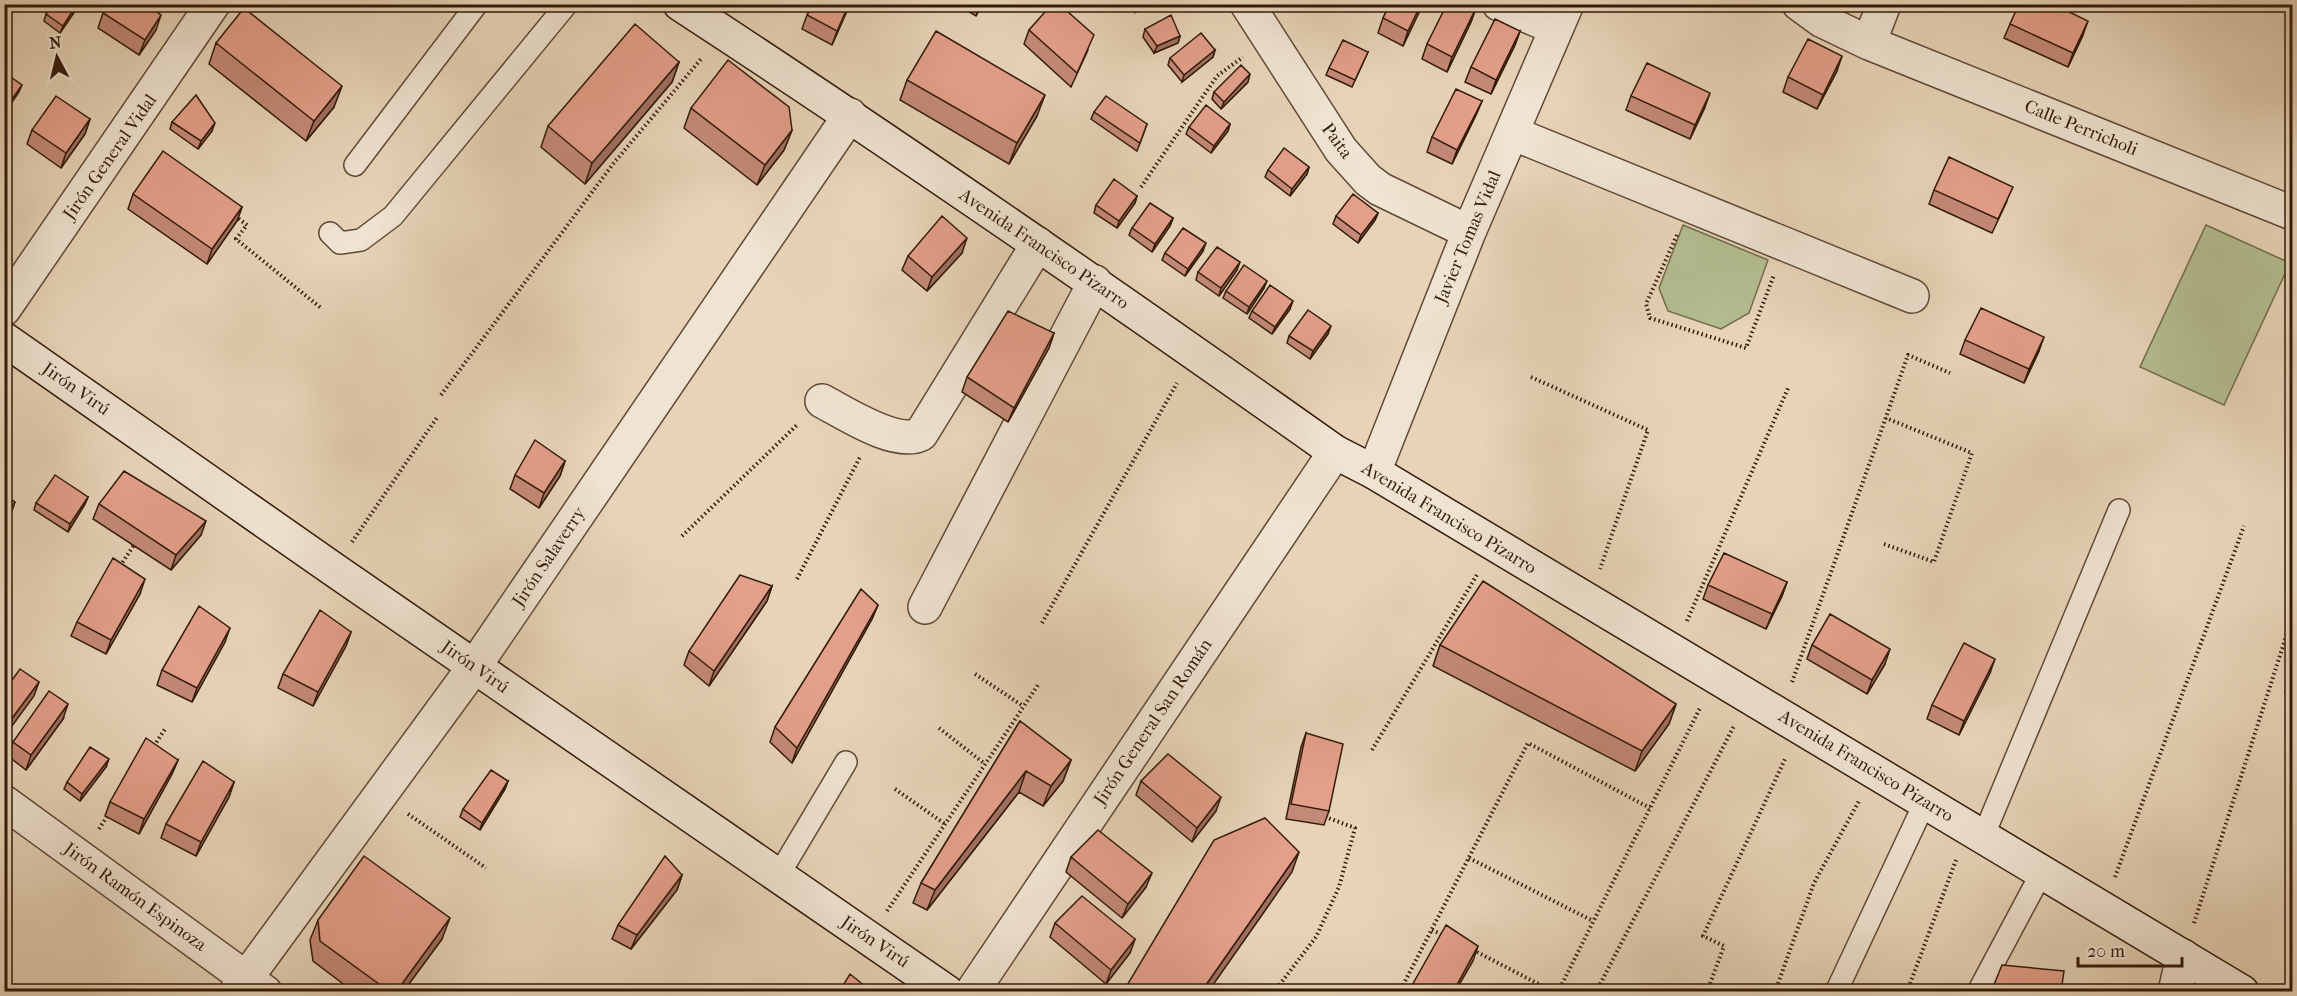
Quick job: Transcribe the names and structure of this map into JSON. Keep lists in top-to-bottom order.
{
  "streets": {
    "street": [
      "Calle Perricholi",
      "Paita",
      "Jirón General Vidal",
      "Javier Tomas Vidal",
      "Avenida Francisco Pizarro",
      "Jirón Virú",
      "Jirón Salaverry",
      "Jirón General San Román",
      "Jirón Ramón Espinoza"
    ]
  },
  "crossings": [
    ["Paita", "Javier Tomas Vidal"],
    ["Javier Tomas Vidal", "Avenida Francisco Pizarro"],
    ["Avenida Francisco Pizarro", "Jirón Salaverry"],
    ["Avenida Francisco Pizarro", "Jirón General San Román"],
    ["Jirón Virú", "Jirón Salaverry"],
    ["Jirón Salaverry", "Jirón Ramón Espinoza"]
  ],
  "scale_bar": "20 m",
  "north": "top"
}
